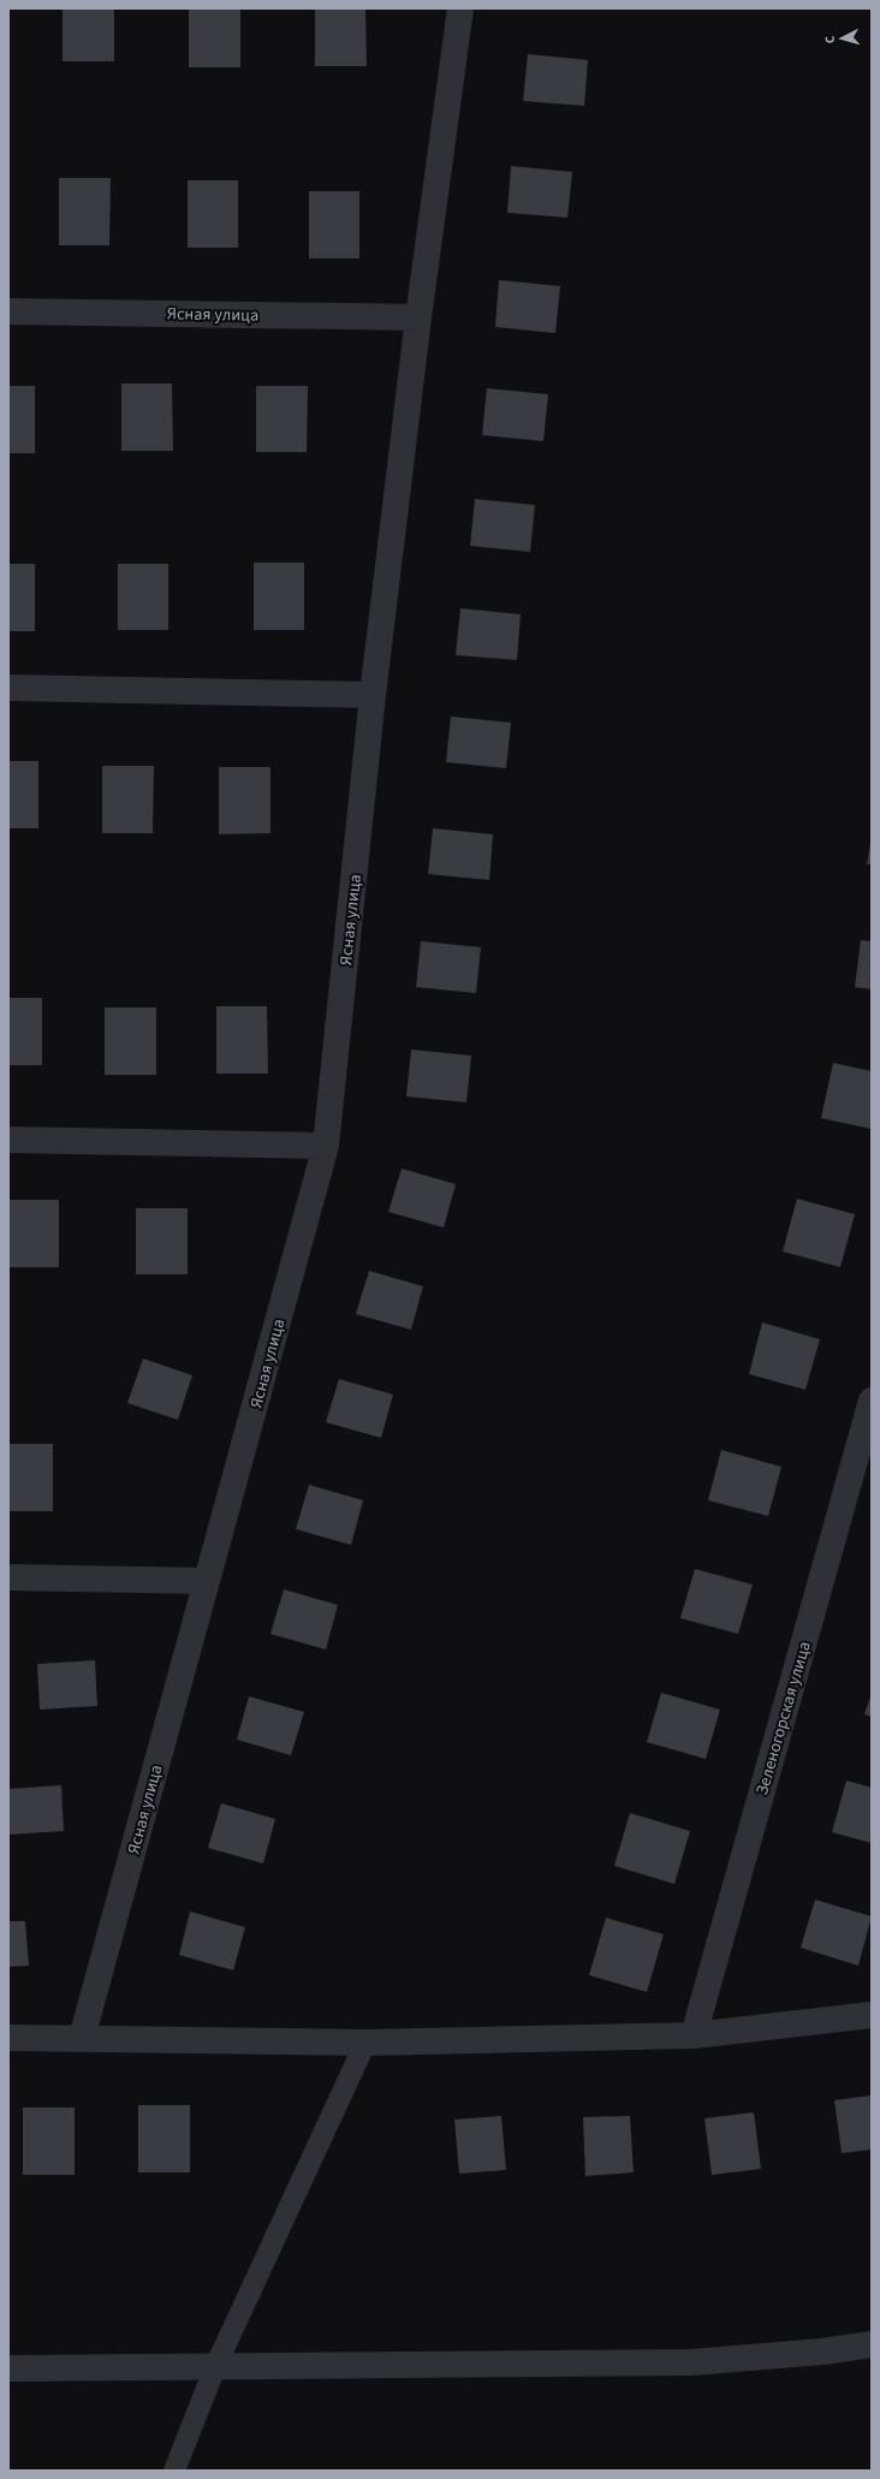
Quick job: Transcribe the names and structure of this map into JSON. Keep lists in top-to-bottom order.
{
  "streets": {
    "street": ["Ясная улица", "Зеленогорская улица"]
  },
  "north": "left"
}
